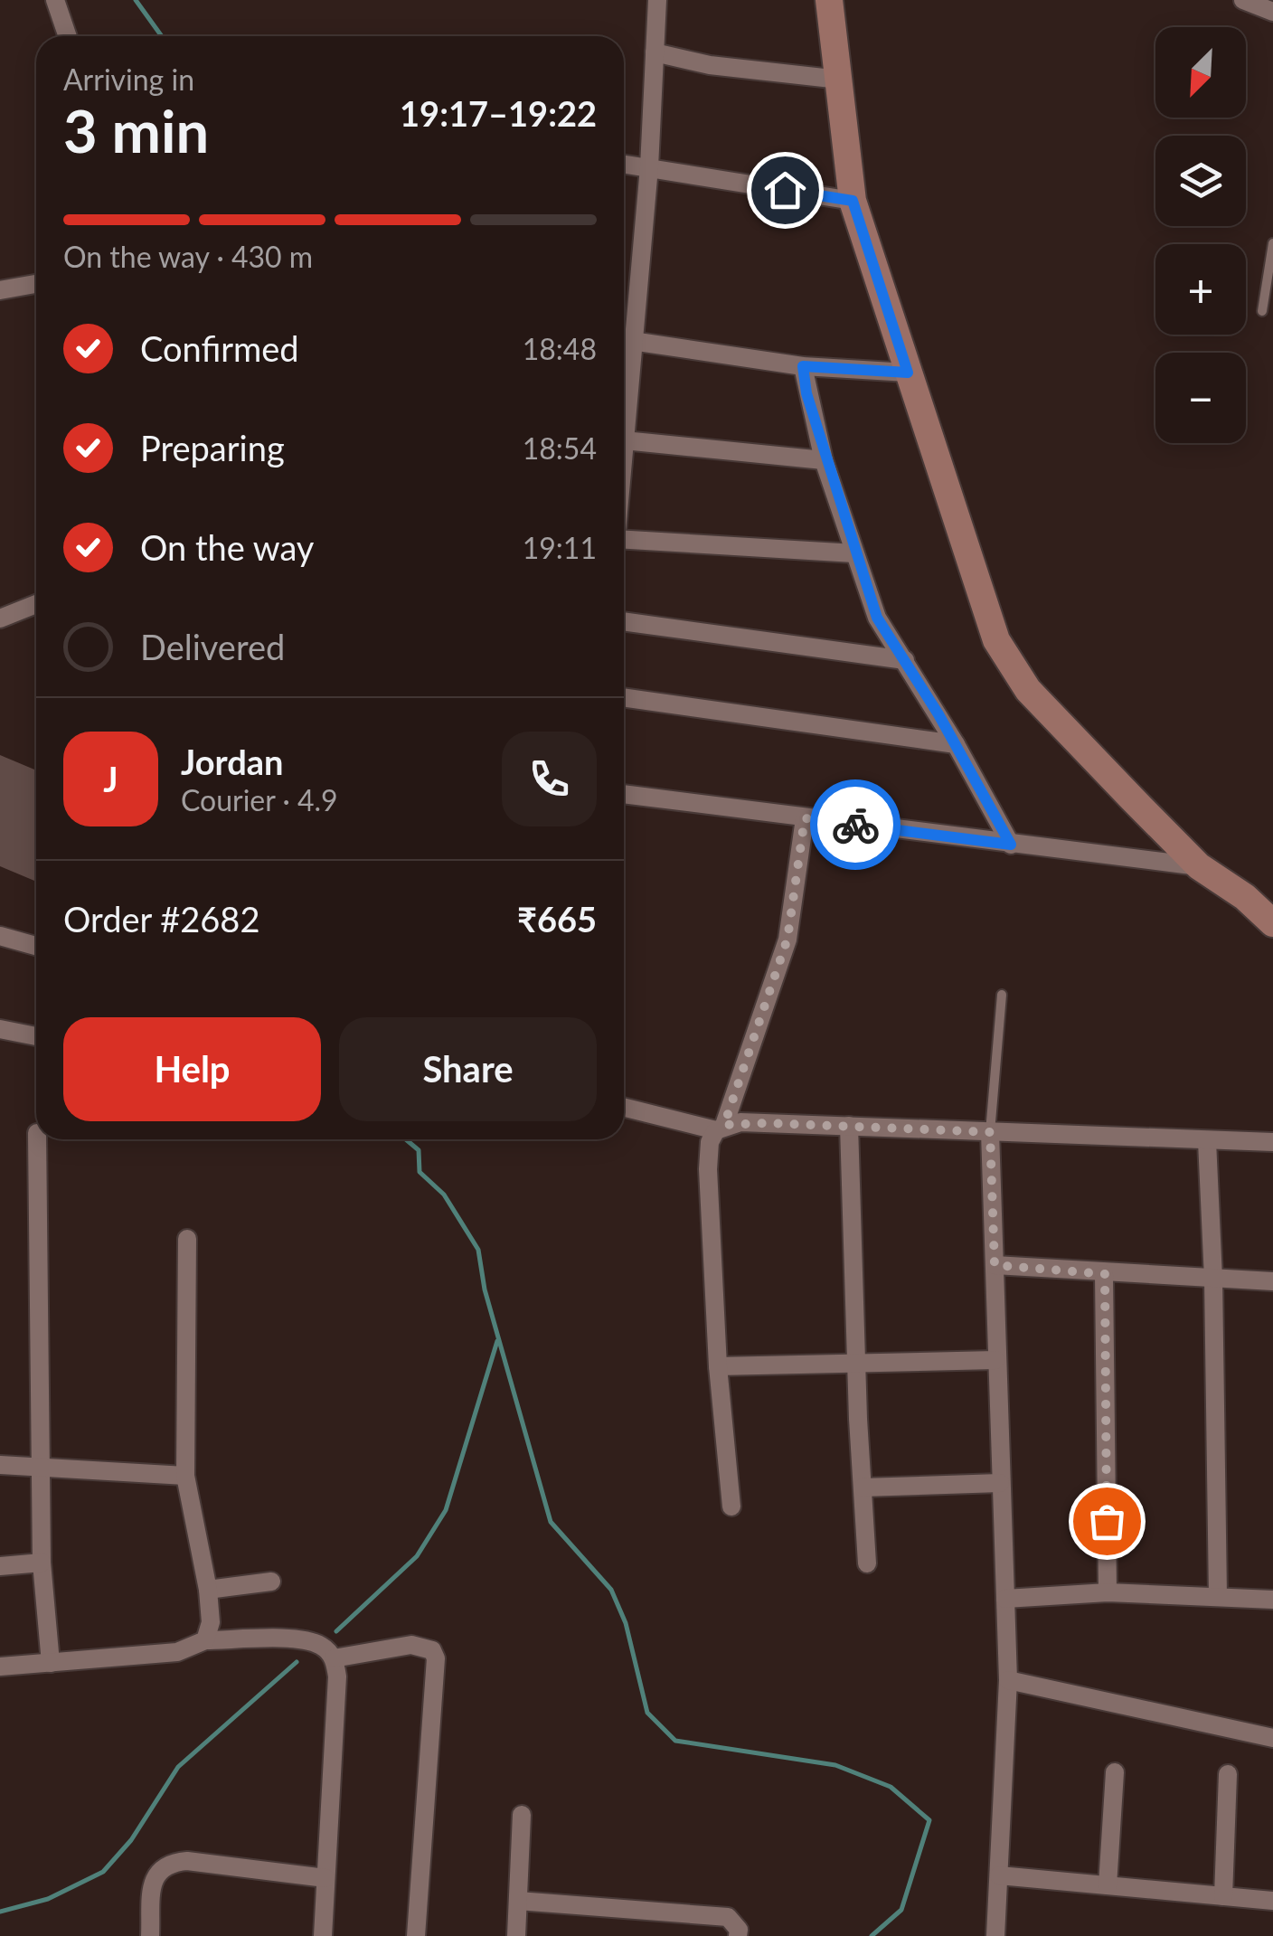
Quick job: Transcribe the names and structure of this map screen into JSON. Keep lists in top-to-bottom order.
{
  "north": "bottom left",
  "page": {
    "map_buttons": ["+", "−"],
    "heading": ["3 min", "Arriving in", "19:17–19:22"],
    "panel": [
      "Jordan",
      "Courier · 4.9",
      "Order #2682",
      "₹665"
    ],
    "bar": "On the way · 430 m",
    "list": [
      ["Confirmed", "18:48"],
      ["Preparing", "18:54"],
      ["On the way", "19:11"],
      "Delivered"
    ],
    "round": "J",
    "buttons": ["Help", "Share"]
  }
}
